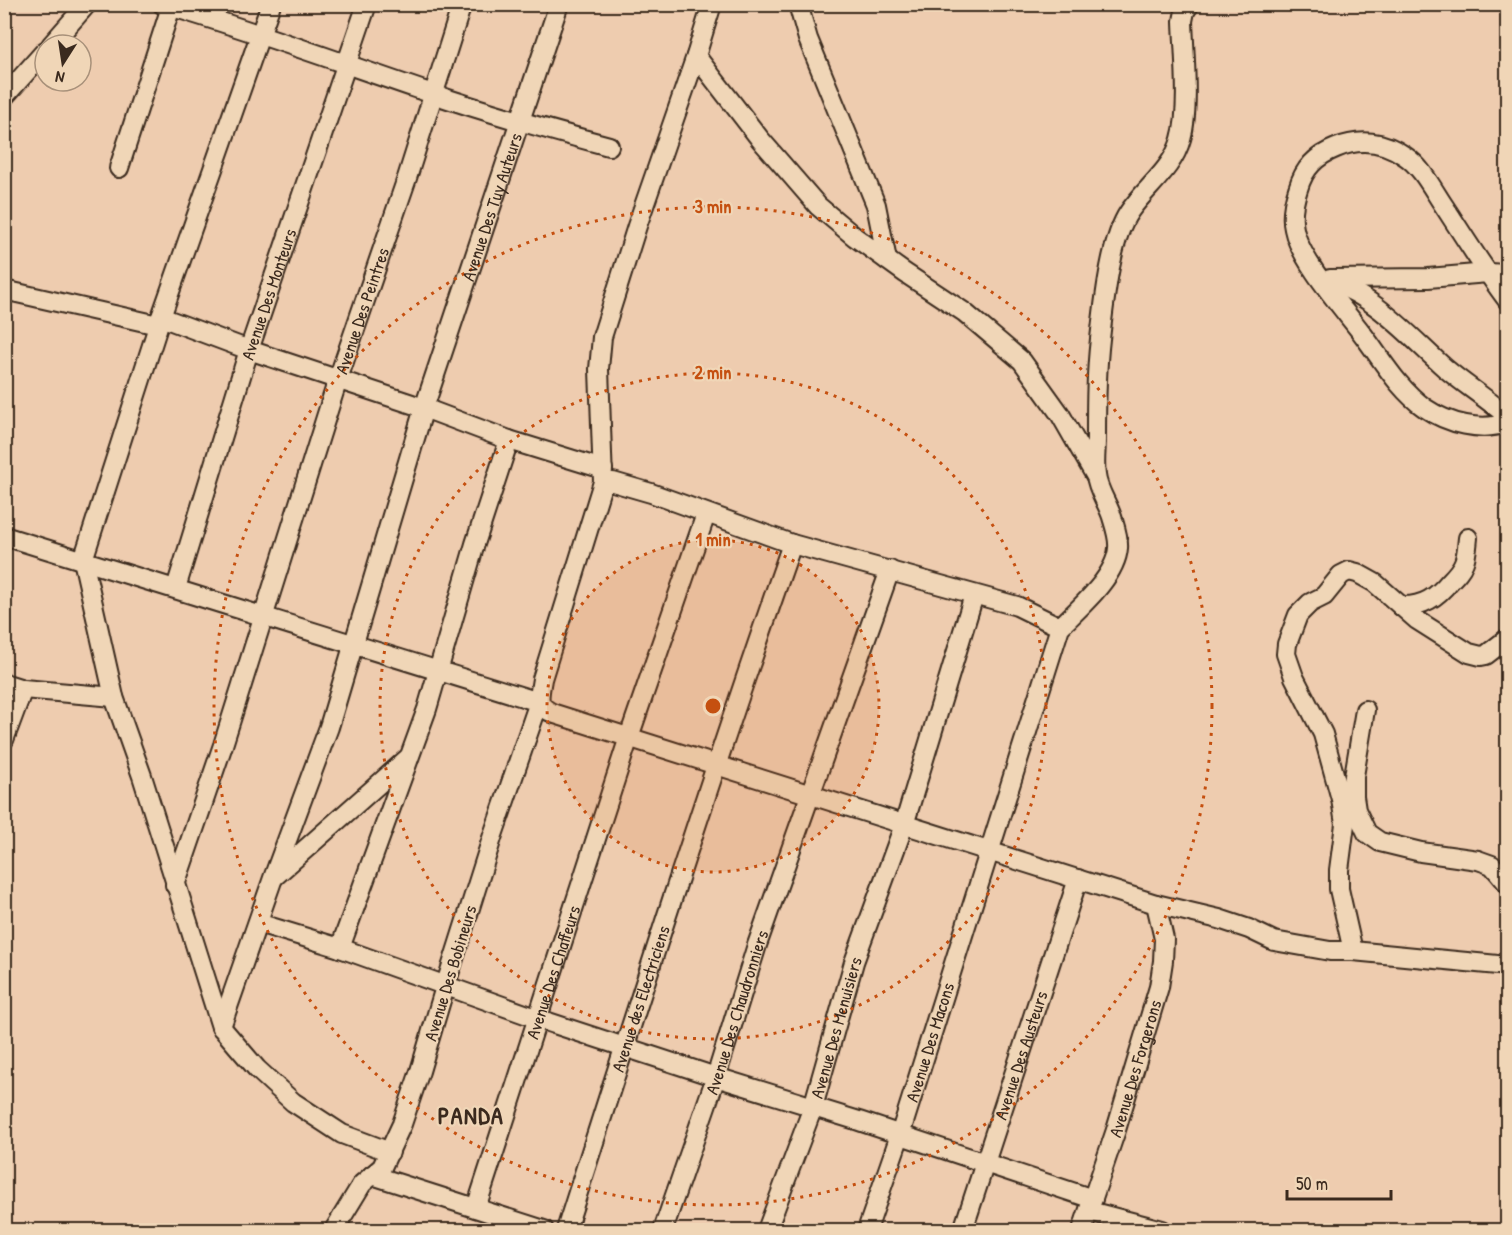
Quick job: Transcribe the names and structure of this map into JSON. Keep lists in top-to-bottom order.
{
  "streets": {
    "street": [
      "Avenue Des Tuy Auteurs",
      "Avenue Des Monteurs",
      "Avenue Des Peintres",
      "Avenue Des Bobineurs",
      "Avenue Des Chaffeurs",
      "Avenue des Electriciens",
      "Avenue Des Chaudronniers",
      "Avenue Des Menuisiers",
      "Avenue Des Macons",
      "Avenue Des Austeurs",
      "Avenue Des Forgerons"
    ]
  },
  "districts": ["PANDA"],
  "scale_bar": "50 m",
  "north": "bottom",
  "rings": ["3 min", "2 min", "1 min"]
}
